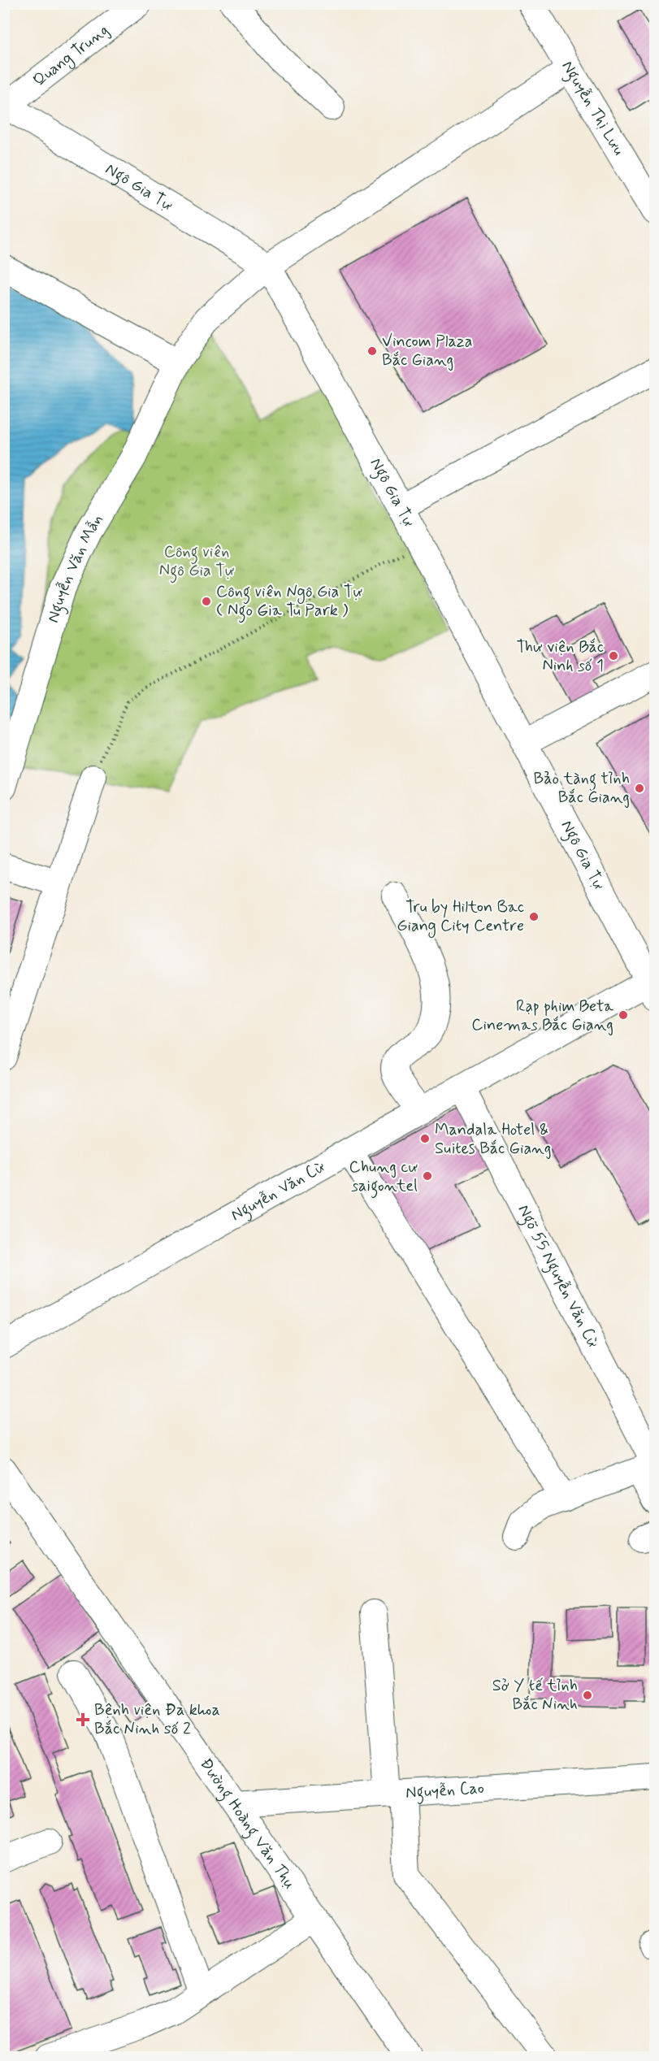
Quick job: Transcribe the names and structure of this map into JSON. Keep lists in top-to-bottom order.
{
  "streets": {
    "street": [
      "Quang Trung",
      "Nguyễn Thị Lưu",
      "Ngô Gia Tự",
      "Nguyễn Văn Mẫn",
      "Nguyễn Văn Cừ",
      "Ngõ 55 Nguyễn Văn Cừ",
      "Nguyễn Cao",
      "Đường Hoàng Văn Thụ"
    ]
  },
  "crossings": [
    ["Quang Trung", "Ngô Gia Tự"],
    ["Nguyễn Thị Lưu", "Nguyễn Văn Mẫn"],
    ["Ngô Gia Tự", "Nguyễn Văn Mẫn"],
    ["Ngô Gia Tự", "Nguyễn Văn Cừ"],
    ["Nguyễn Văn Cừ", "Ngõ 55 Nguyễn Văn Cừ"],
    ["Nguyễn Cao", "Đường Hoàng Văn Thụ"]
  ],
  "parks": ["Công viên Ngô Gia Tự"],
  "places": {
    "other": [
      "Vincom Plaza Bắc Giang",
      "Công viên Ngô Gia Tự ( Ngo Gia Tu Park )",
      "Thư viện Bắc Ninh số 1",
      "Bảo tàng tỉnh Bắc Giang",
      "Tru by Hilton Bac Giang City Centre",
      "Rạp phim Beta Cinemas Bắc Giang",
      "Mandala Hotel & Suites Bắc Giang",
      "Chung cư saigontel",
      "Sở Y tế tỉnh Bắc Ninh"
    ],
    "health": ["Bệnh viện Đa khoa Bắc Ninh số 2"]
  }
}
